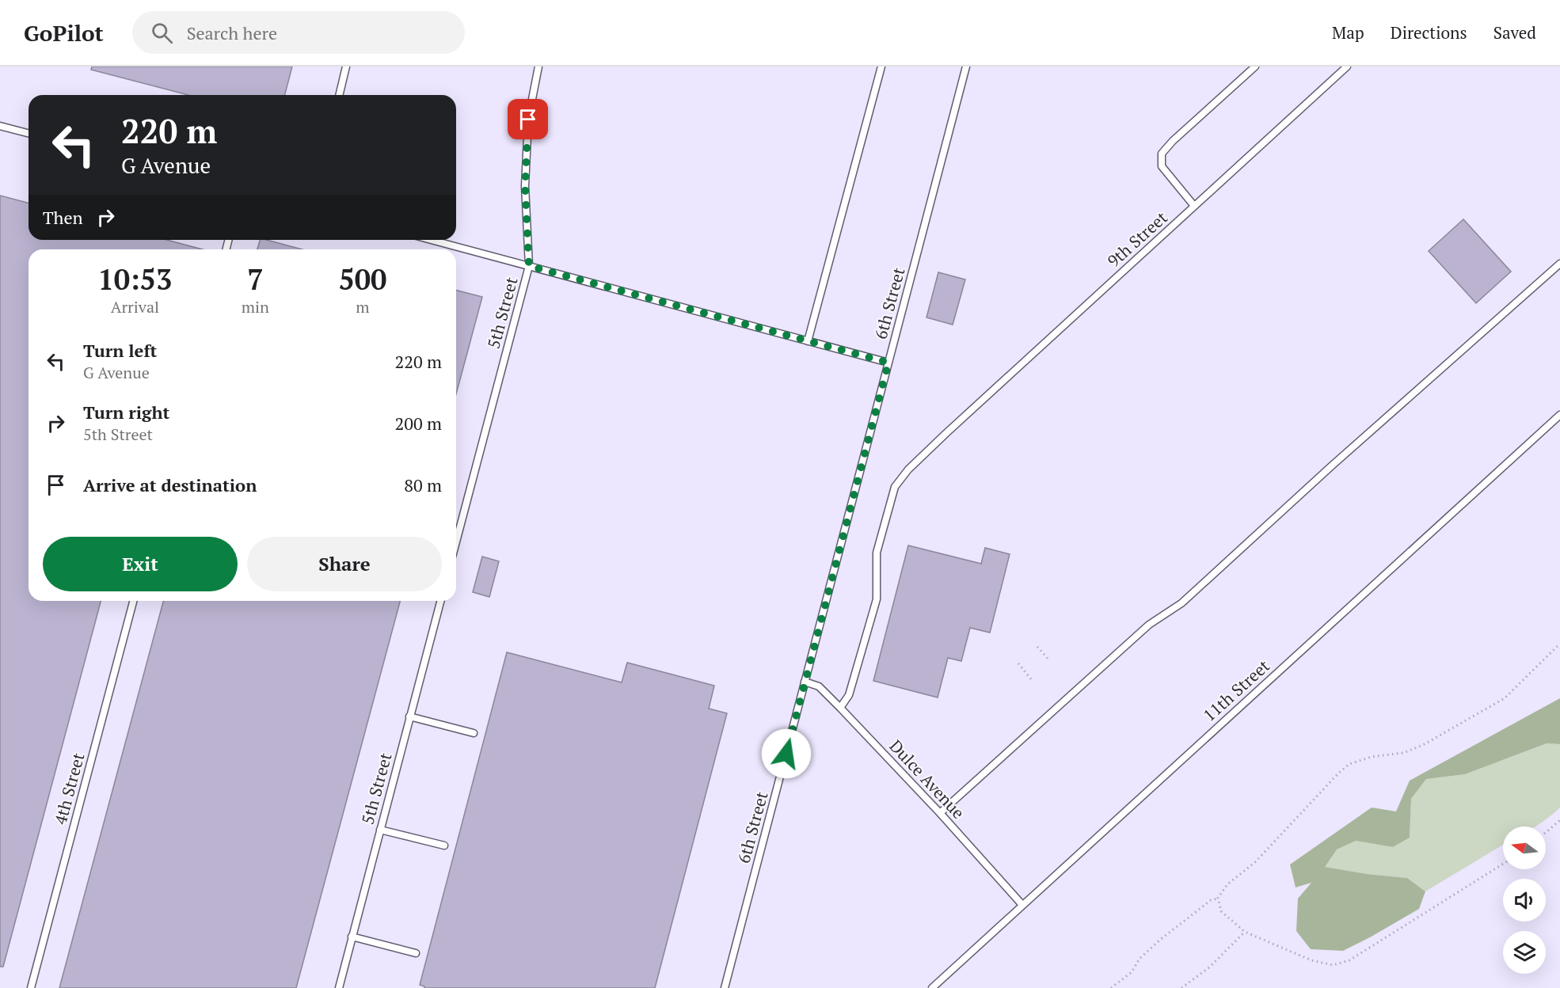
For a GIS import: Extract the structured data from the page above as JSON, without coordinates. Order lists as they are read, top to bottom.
{
  "streets": {
    "lane": [
      "9th Street",
      "6th Street",
      "5th Street",
      "11th Street",
      "Dulce Avenue",
      "4th Street"
    ]
  },
  "crossings": [
    ["9th Street", "Dulce Avenue"],
    ["6th Street", "Dulce Avenue"],
    ["11th Street", "Dulce Avenue"]
  ],
  "north": "left",
  "page": {
    "header": "GoPilot",
    "search": "Search here",
    "nav": ["Map", "Directions", "Saved"],
    "turn": ["220 m", "G Avenue"],
    "then": "Then",
    "eta": [
      "10:53",
      "Arrival",
      "7",
      "min",
      "500",
      "m"
    ],
    "list": [
      {
        "name": "Turn left",
        "note": "G Avenue",
        "value": "220 m"
      },
      {
        "name": "Turn right",
        "note": "5th Street",
        "value": "200 m"
      },
      {
        "name": "Arrive at destination",
        "value": "80 m"
      }
    ],
    "buttons": ["Exit", "Share"]
  }
}
